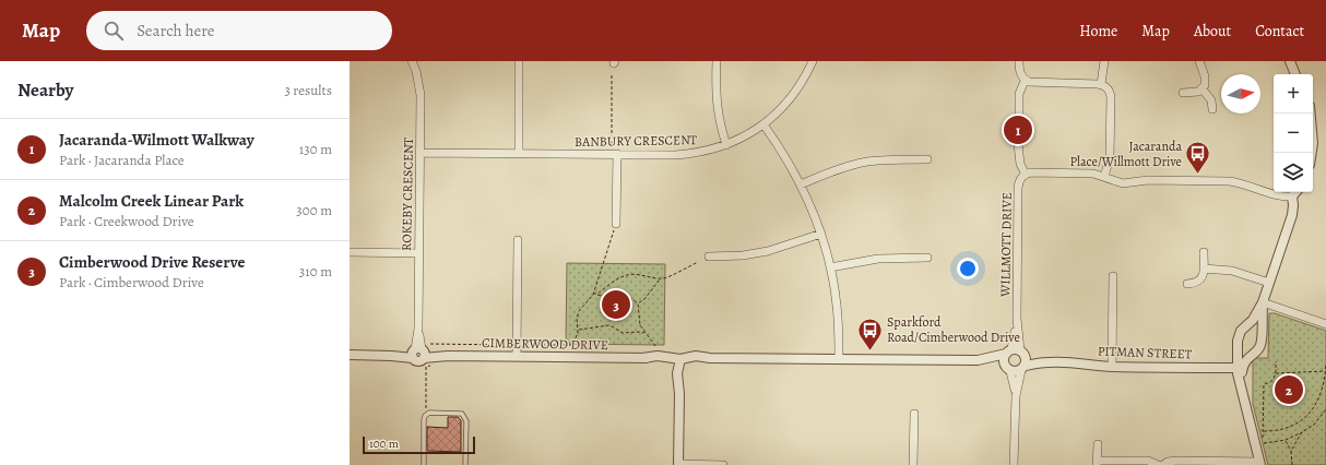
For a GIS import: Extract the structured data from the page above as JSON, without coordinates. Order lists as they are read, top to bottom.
{
  "streets": {
    "street": [
      "BANBURY CRESCENT",
      "ROKEBY CRESCENT",
      "WILLMOTT DRIVE",
      "CIMBERWOOD DRIVE",
      "PITMAN STREET"
    ]
  },
  "crossings": [
    ["BANBURY CRESCENT", "ROKEBY CRESCENT"],
    ["ROKEBY CRESCENT", "CIMBERWOOD DRIVE"],
    ["WILLMOTT DRIVE", "CIMBERWOOD DRIVE"],
    ["WILLMOTT DRIVE", "PITMAN STREET"],
    ["CIMBERWOOD DRIVE", "PITMAN STREET"]
  ],
  "places": {
    "bus stop": ["Jacaranda Place/Willmott Drive", "Sparkford Road/Cimberwood Drive"]
  },
  "scale_bar": "100 m",
  "north": "right",
  "page": {
    "header": "Map",
    "search": "Search here",
    "nav": [
      "Home",
      "Map",
      "About",
      "Contact"
    ],
    "heading": ["Nearby", "3 results"],
    "map_buttons": ["+", "−"],
    "pins": ["1", "3", "2"],
    "list": [
      {
        "mark": "1",
        "name": "Jacaranda-Wilmott Walkway",
        "note": "Park · Jacaranda Place",
        "value": "130 m"
      },
      {
        "mark": "2",
        "name": "Malcolm Creek Linear Park",
        "note": "Park · Creekwood Drive",
        "value": "300 m"
      },
      {
        "mark": "3",
        "name": "Cimberwood Drive Reserve",
        "note": "Park · Cimberwood Drive",
        "value": "310 m"
      }
    ],
    "scale": "100 m"
  }
}
